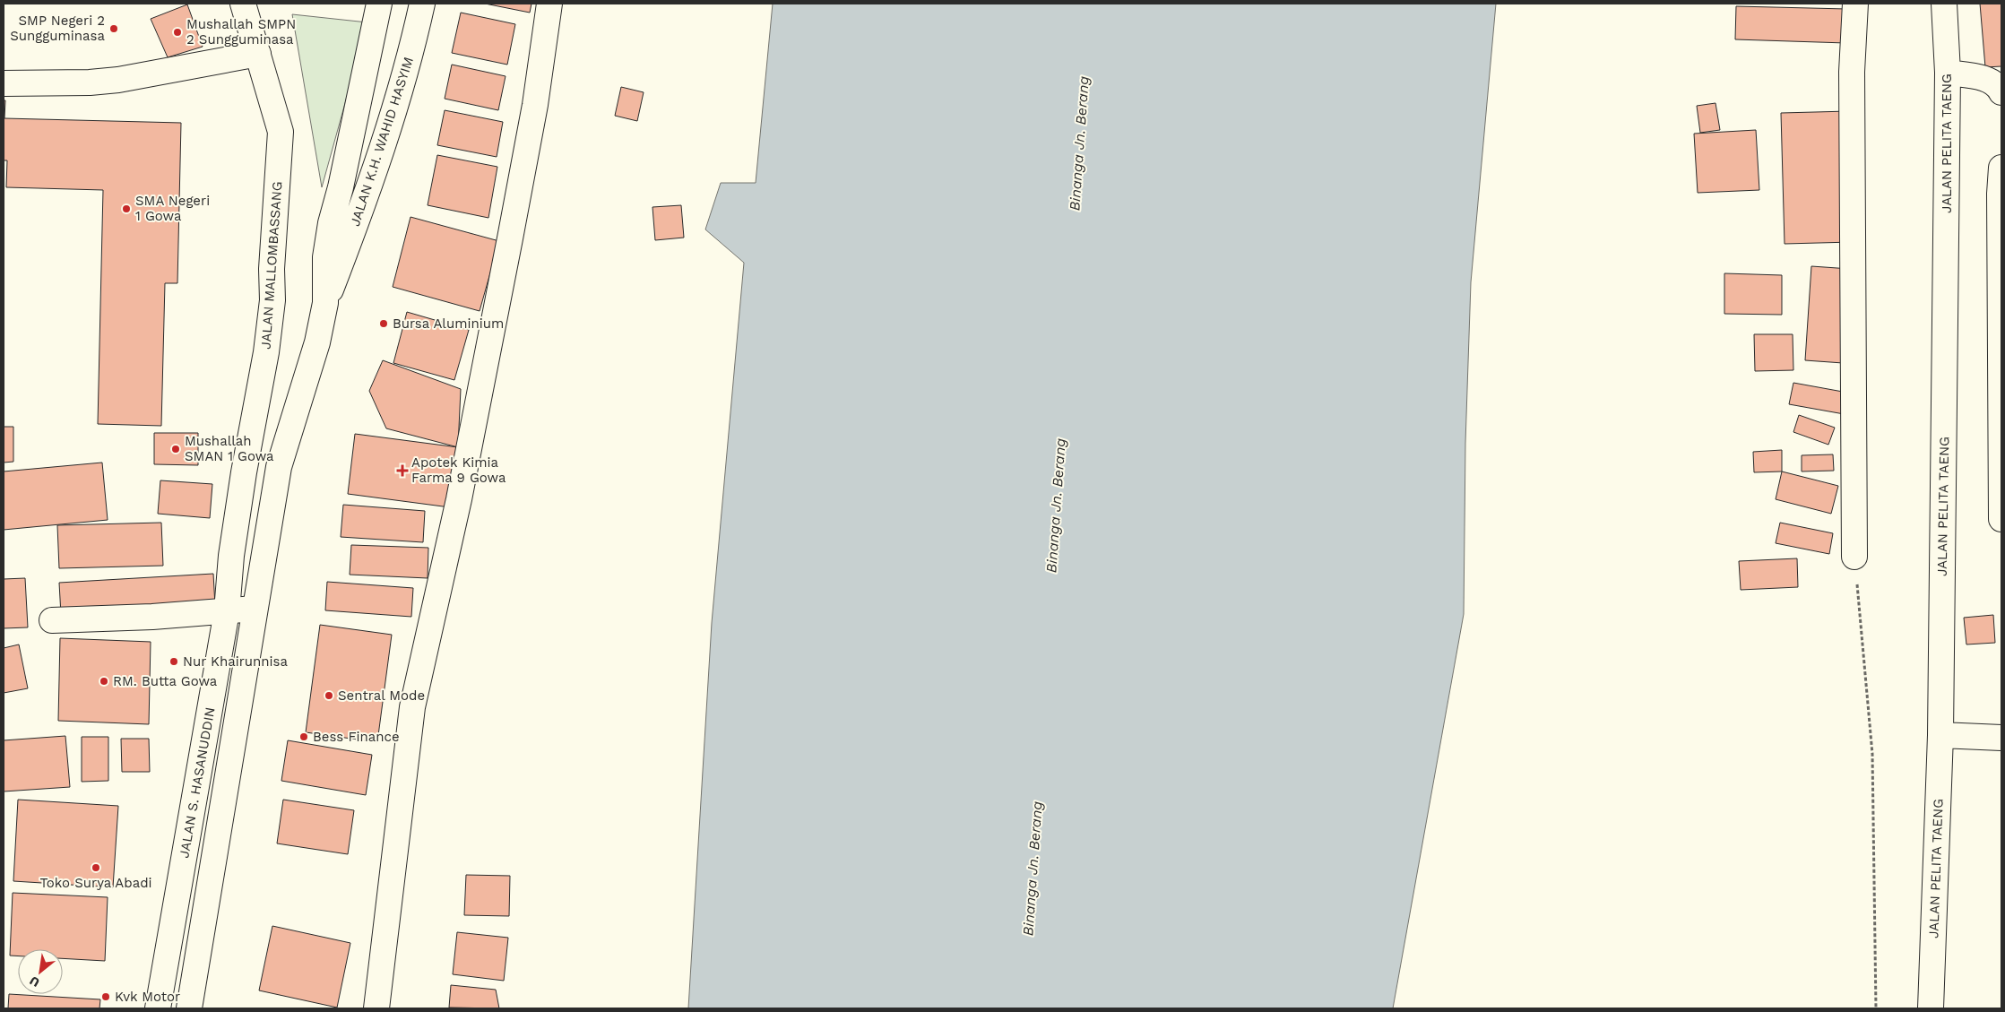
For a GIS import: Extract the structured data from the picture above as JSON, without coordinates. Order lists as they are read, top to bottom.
{
  "streets": {
    "main road": [
      "JALAN K.H. WAHID HASYIM",
      "JALAN PELITA TAENG",
      "JALAN MALLOMBASSANG",
      "JALAN S. HASANUDDIN"
    ]
  },
  "crossings": [
    ["JALAN K.H. WAHID HASYIM", "JALAN S. HASANUDDIN"],
    ["JALAN MALLOMBASSANG", "JALAN S. HASANUDDIN"]
  ],
  "water": ["Binanga Jn. Berang"],
  "places": {
    "other": [
      "SMP Negeri 2 Sungguminasa",
      "Mushallah SMPN 2 Sungguminasa",
      "SMA Negeri 1 Gowa",
      "Bursa Aluminium",
      "Mushallah SMAN 1 Gowa",
      "Nur Khairunnisa",
      "RM. Butta Gowa",
      "Sentral Mode",
      "Bess Finance",
      "Toko Surya Abadi",
      "Kvk Motor"
    ],
    "health": ["Apotek Kimia Farma 9 Gowa"]
  },
  "north": "bottom left"
}
